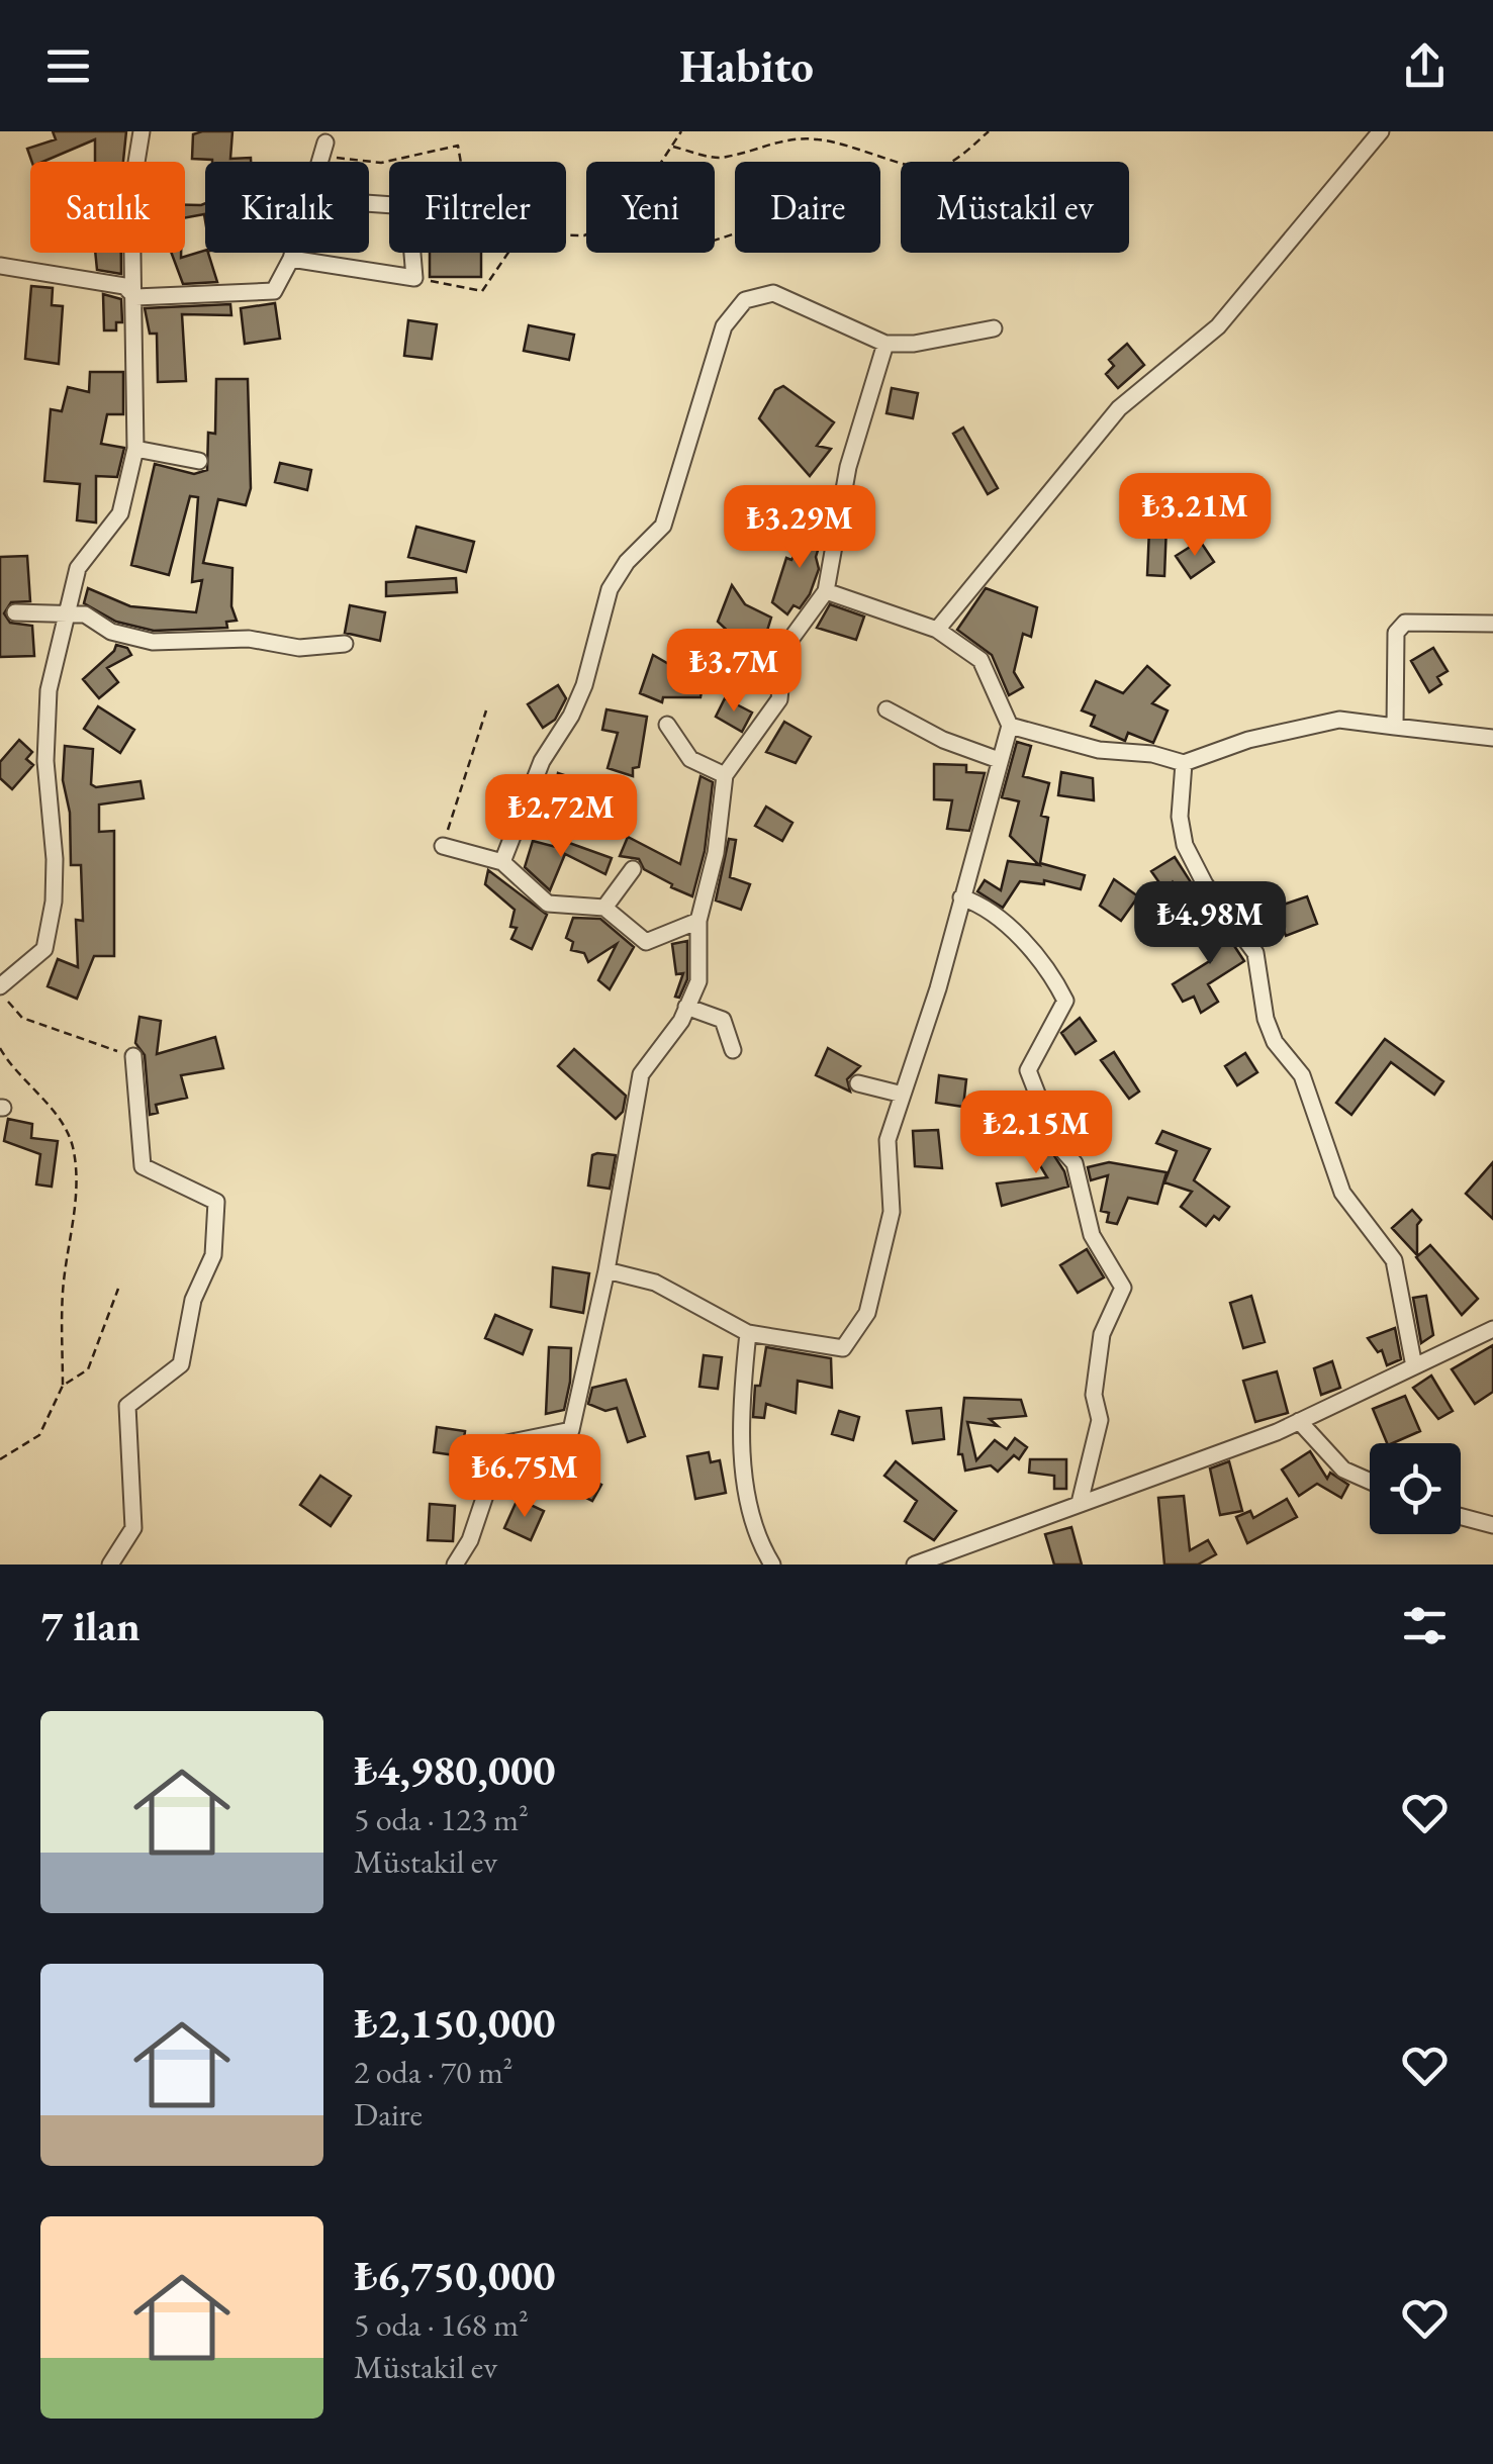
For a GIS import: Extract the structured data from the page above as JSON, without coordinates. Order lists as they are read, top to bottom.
{
  "page": {
    "header": "Habito",
    "chip": [
      "Satılık",
      "Kiralık",
      "Filtreler",
      "Yeni",
      "Daire",
      "Müstakil ev"
    ],
    "price": [
      "₺3.21M",
      "₺3.29M",
      "₺3.7M",
      "₺2.72M",
      "₺4.98M",
      "₺2.15M",
      "₺6.75M"
    ],
    "heading": "7 ilan",
    "list": [
      {
        "name": "₺4,980,000",
        "note": "5 oda · 123 m² · Müstakil ev"
      },
      {
        "name": "₺2,150,000",
        "note": "2 oda · 70 m² · Daire"
      },
      {
        "name": "₺6,750,000",
        "note": "5 oda · 168 m² · Müstakil ev"
      }
    ]
  }
}
